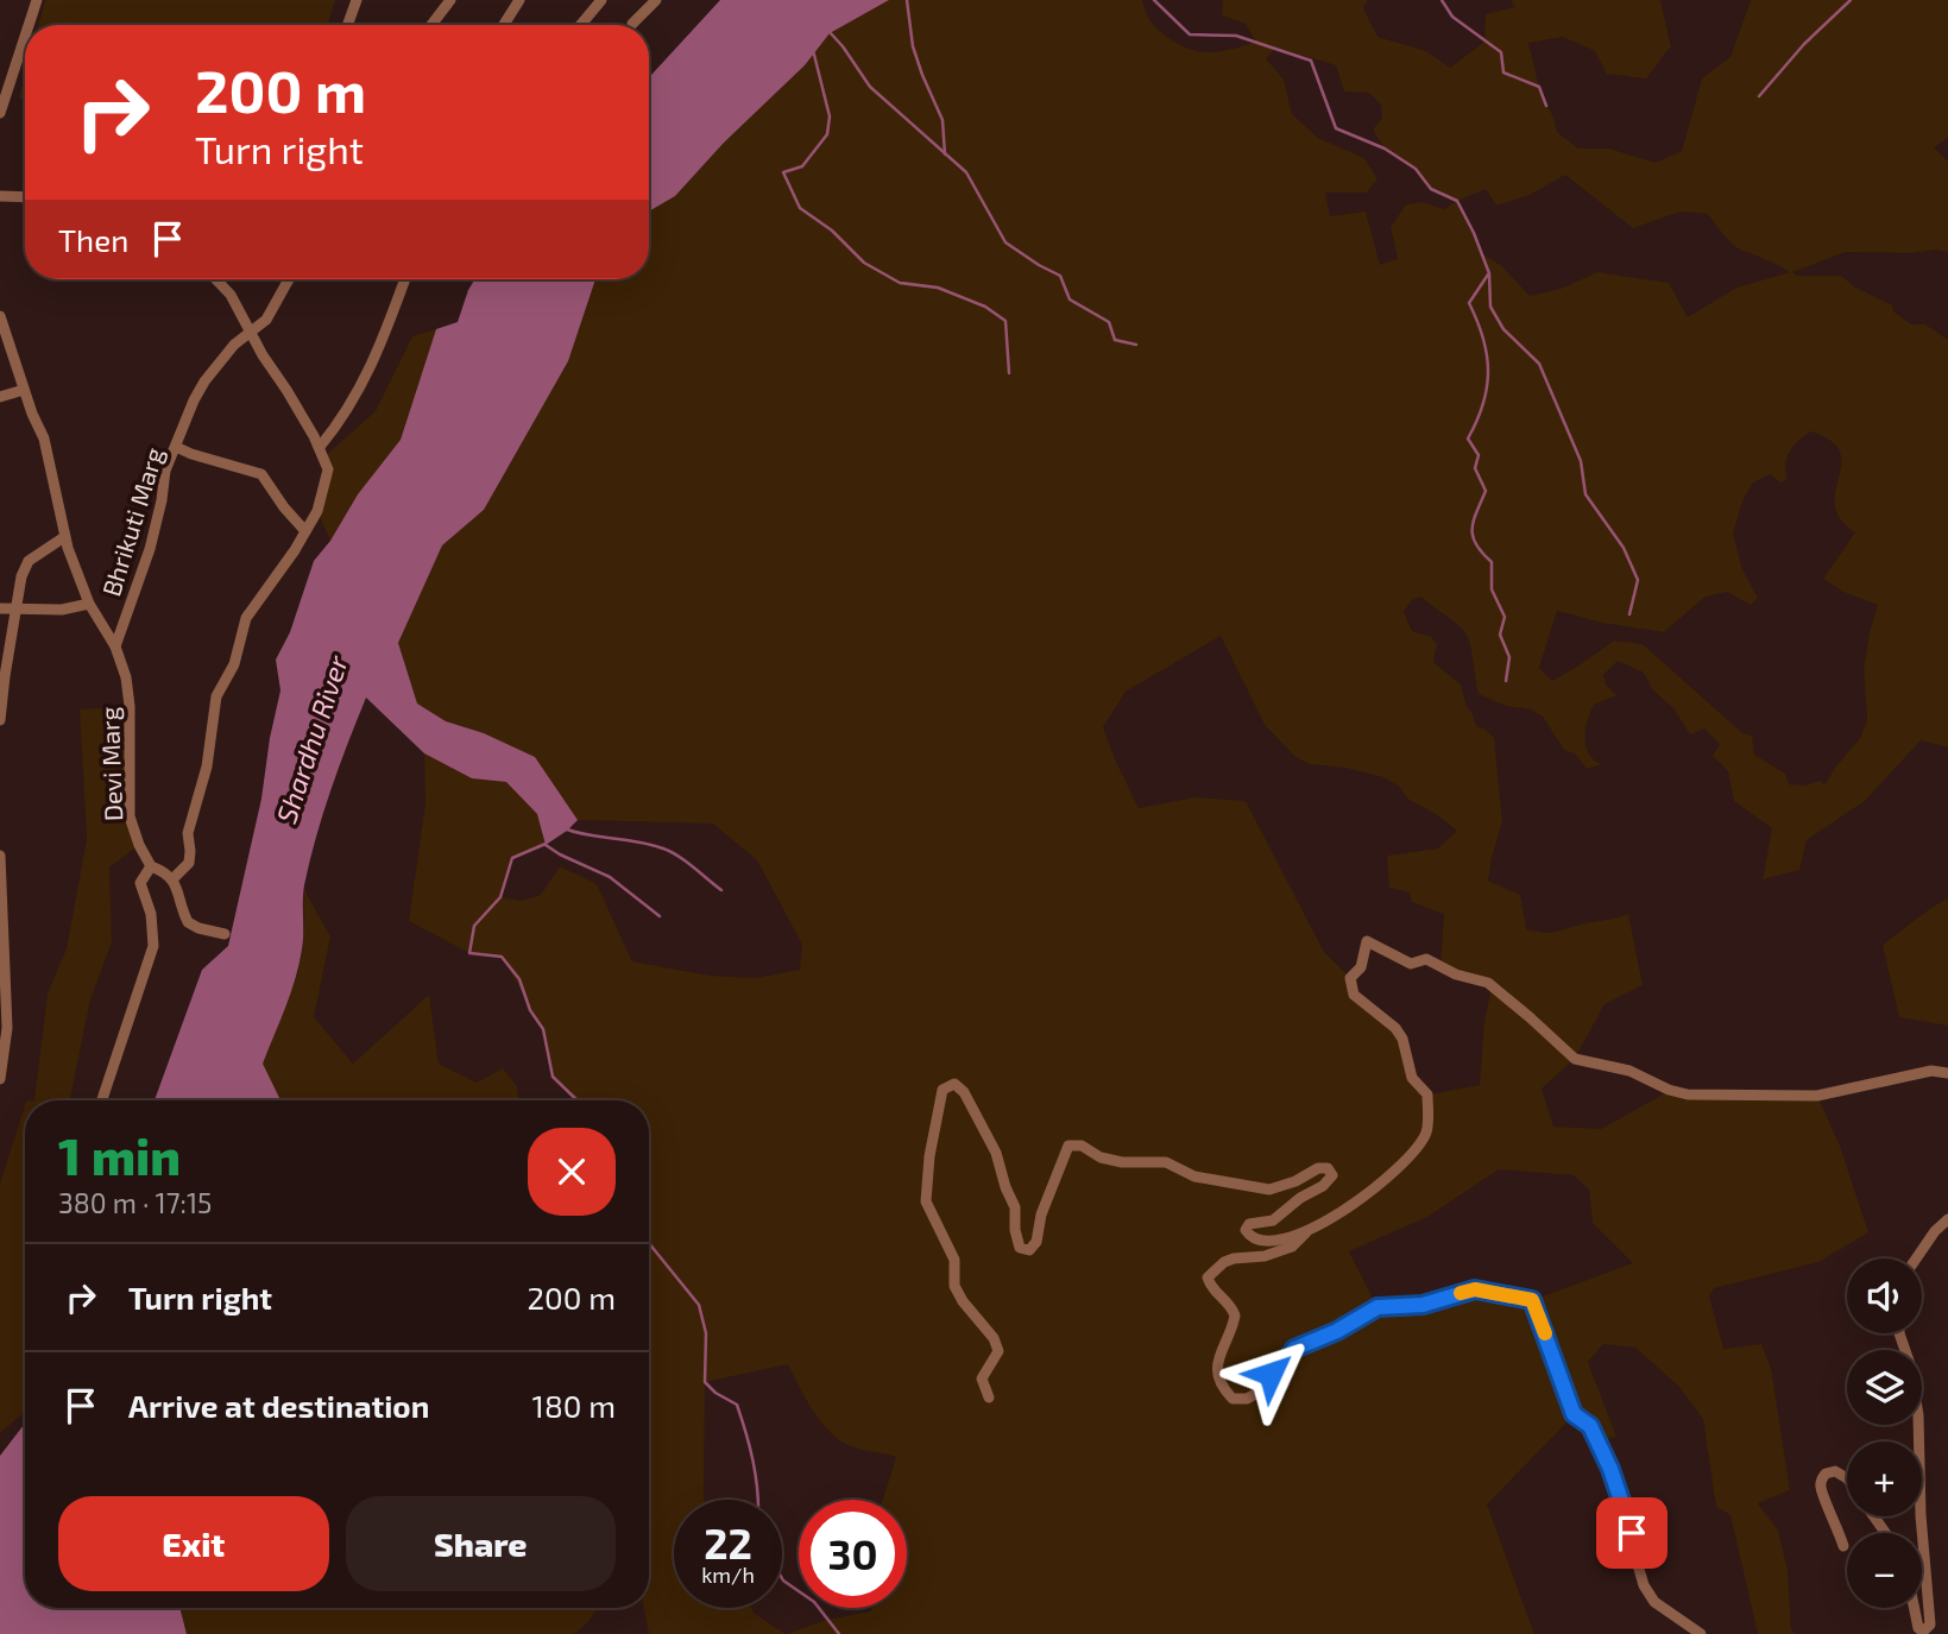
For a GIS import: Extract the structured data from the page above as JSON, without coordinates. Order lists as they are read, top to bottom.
{
  "streets": {
    "street": ["Bhrikuti Marg", "Devi Marg"]
  },
  "crossings": [
    ["Bhrikuti Marg", "Devi Marg"]
  ],
  "water": ["Shardhu River"],
  "page": {
    "turn": ["200 m", "Turn right"],
    "then": "Then",
    "heading": ["1 min", "380 m · 17:15"],
    "list": [
      {
        "name": "Turn right",
        "value": "200 m"
      },
      {
        "name": "Arrive at destination",
        "value": "180 m"
      }
    ],
    "map_buttons": ["+", "−"],
    "buttons": ["Exit", "Share"],
    "speed": "22 km/h",
    "limit": "30"
  }
}
